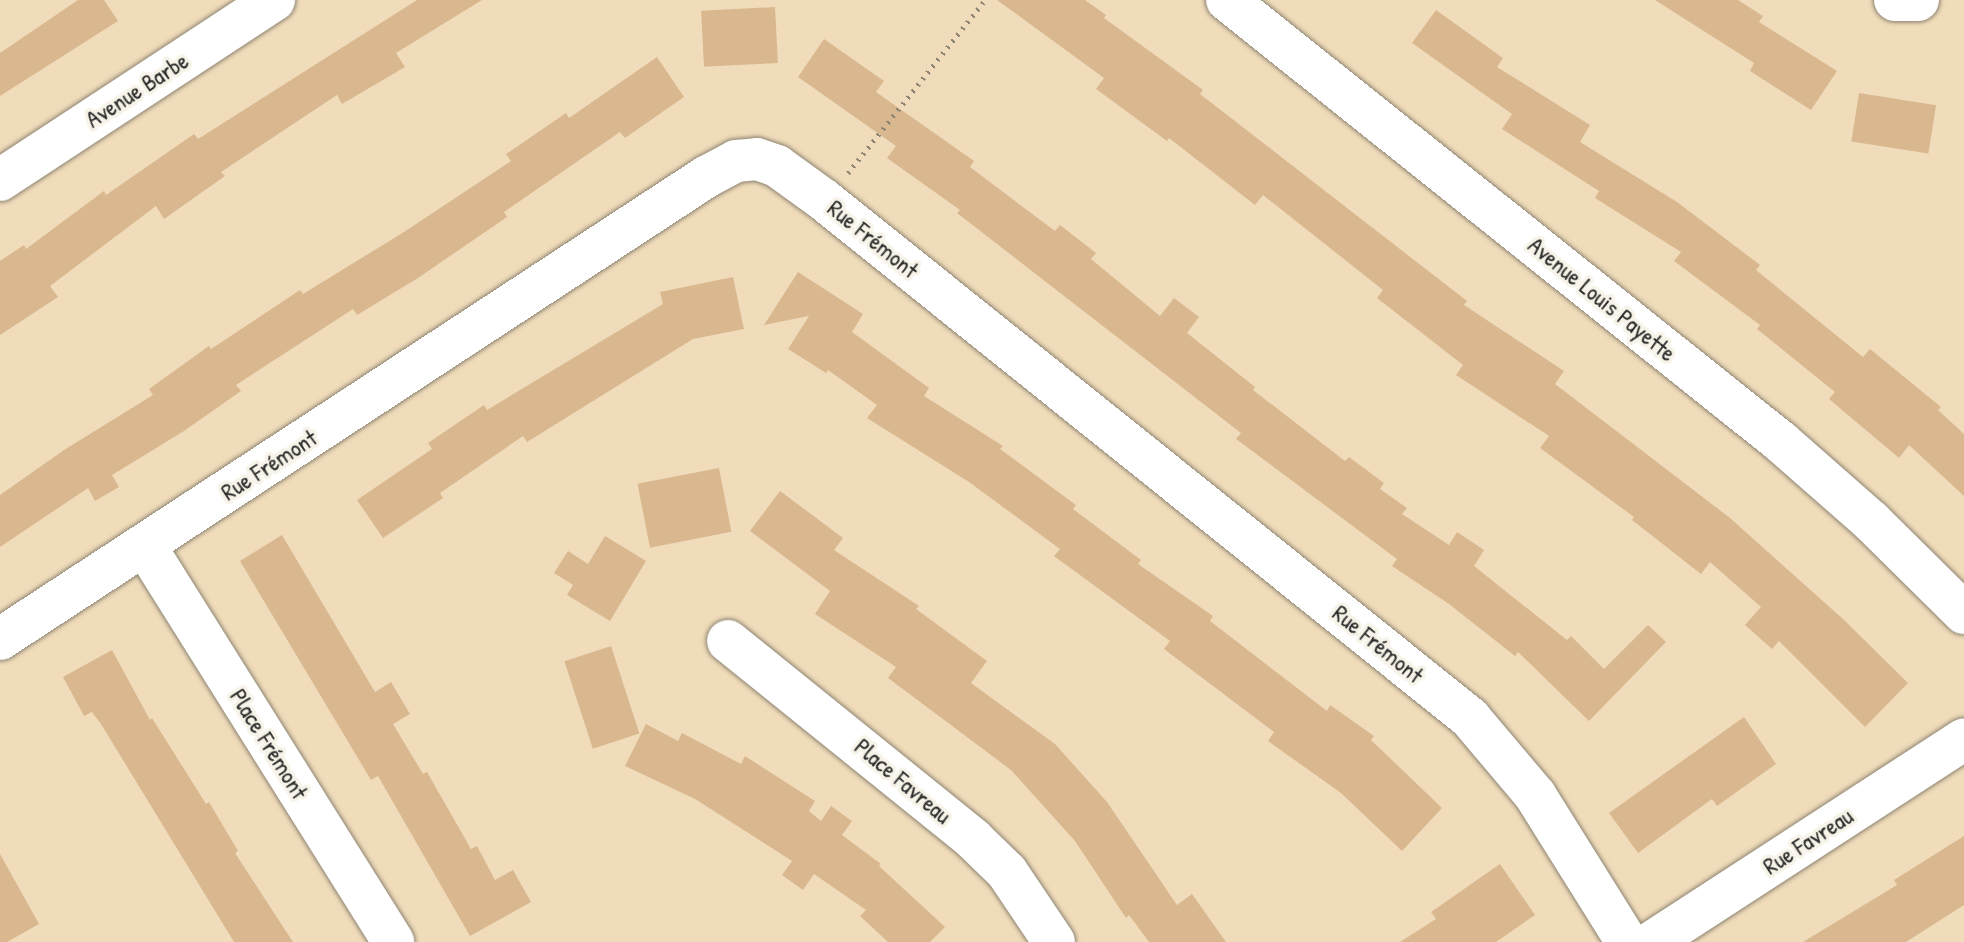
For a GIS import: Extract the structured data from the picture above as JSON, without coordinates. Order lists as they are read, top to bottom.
{
  "streets": {
    "street": [
      "Avenue Barbe",
      "Rue Frémont",
      "Avenue Louis Payette",
      "Place Frémont",
      "Place Favreau",
      "Rue Favreau"
    ]
  },
  "crossings": [
    ["Rue Frémont", "Place Frémont"]
  ]
}
